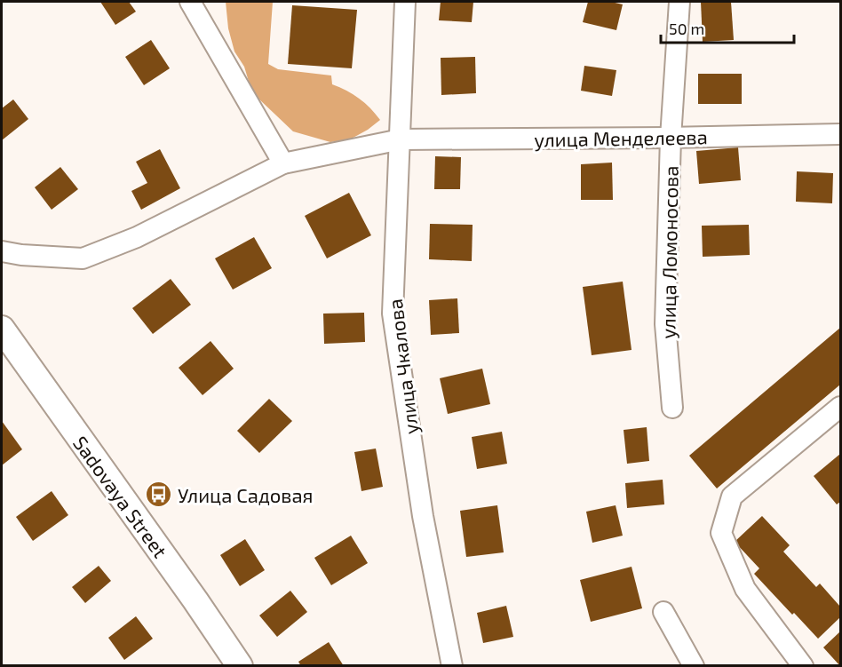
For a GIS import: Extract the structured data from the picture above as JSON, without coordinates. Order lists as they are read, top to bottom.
{
  "streets": {
    "street": [
      "улица Менделеева",
      "улица Ломоносова",
      "улица Чкалова",
      "Sadovaya Street"
    ]
  },
  "crossings": [
    ["улица Менделеева", "улица Ломоносова"],
    ["улица Менделеева", "улица Чкалова"]
  ],
  "places": {
    "bus stop": ["Улица Садовая"]
  },
  "scale_bar": "50 m"
}
